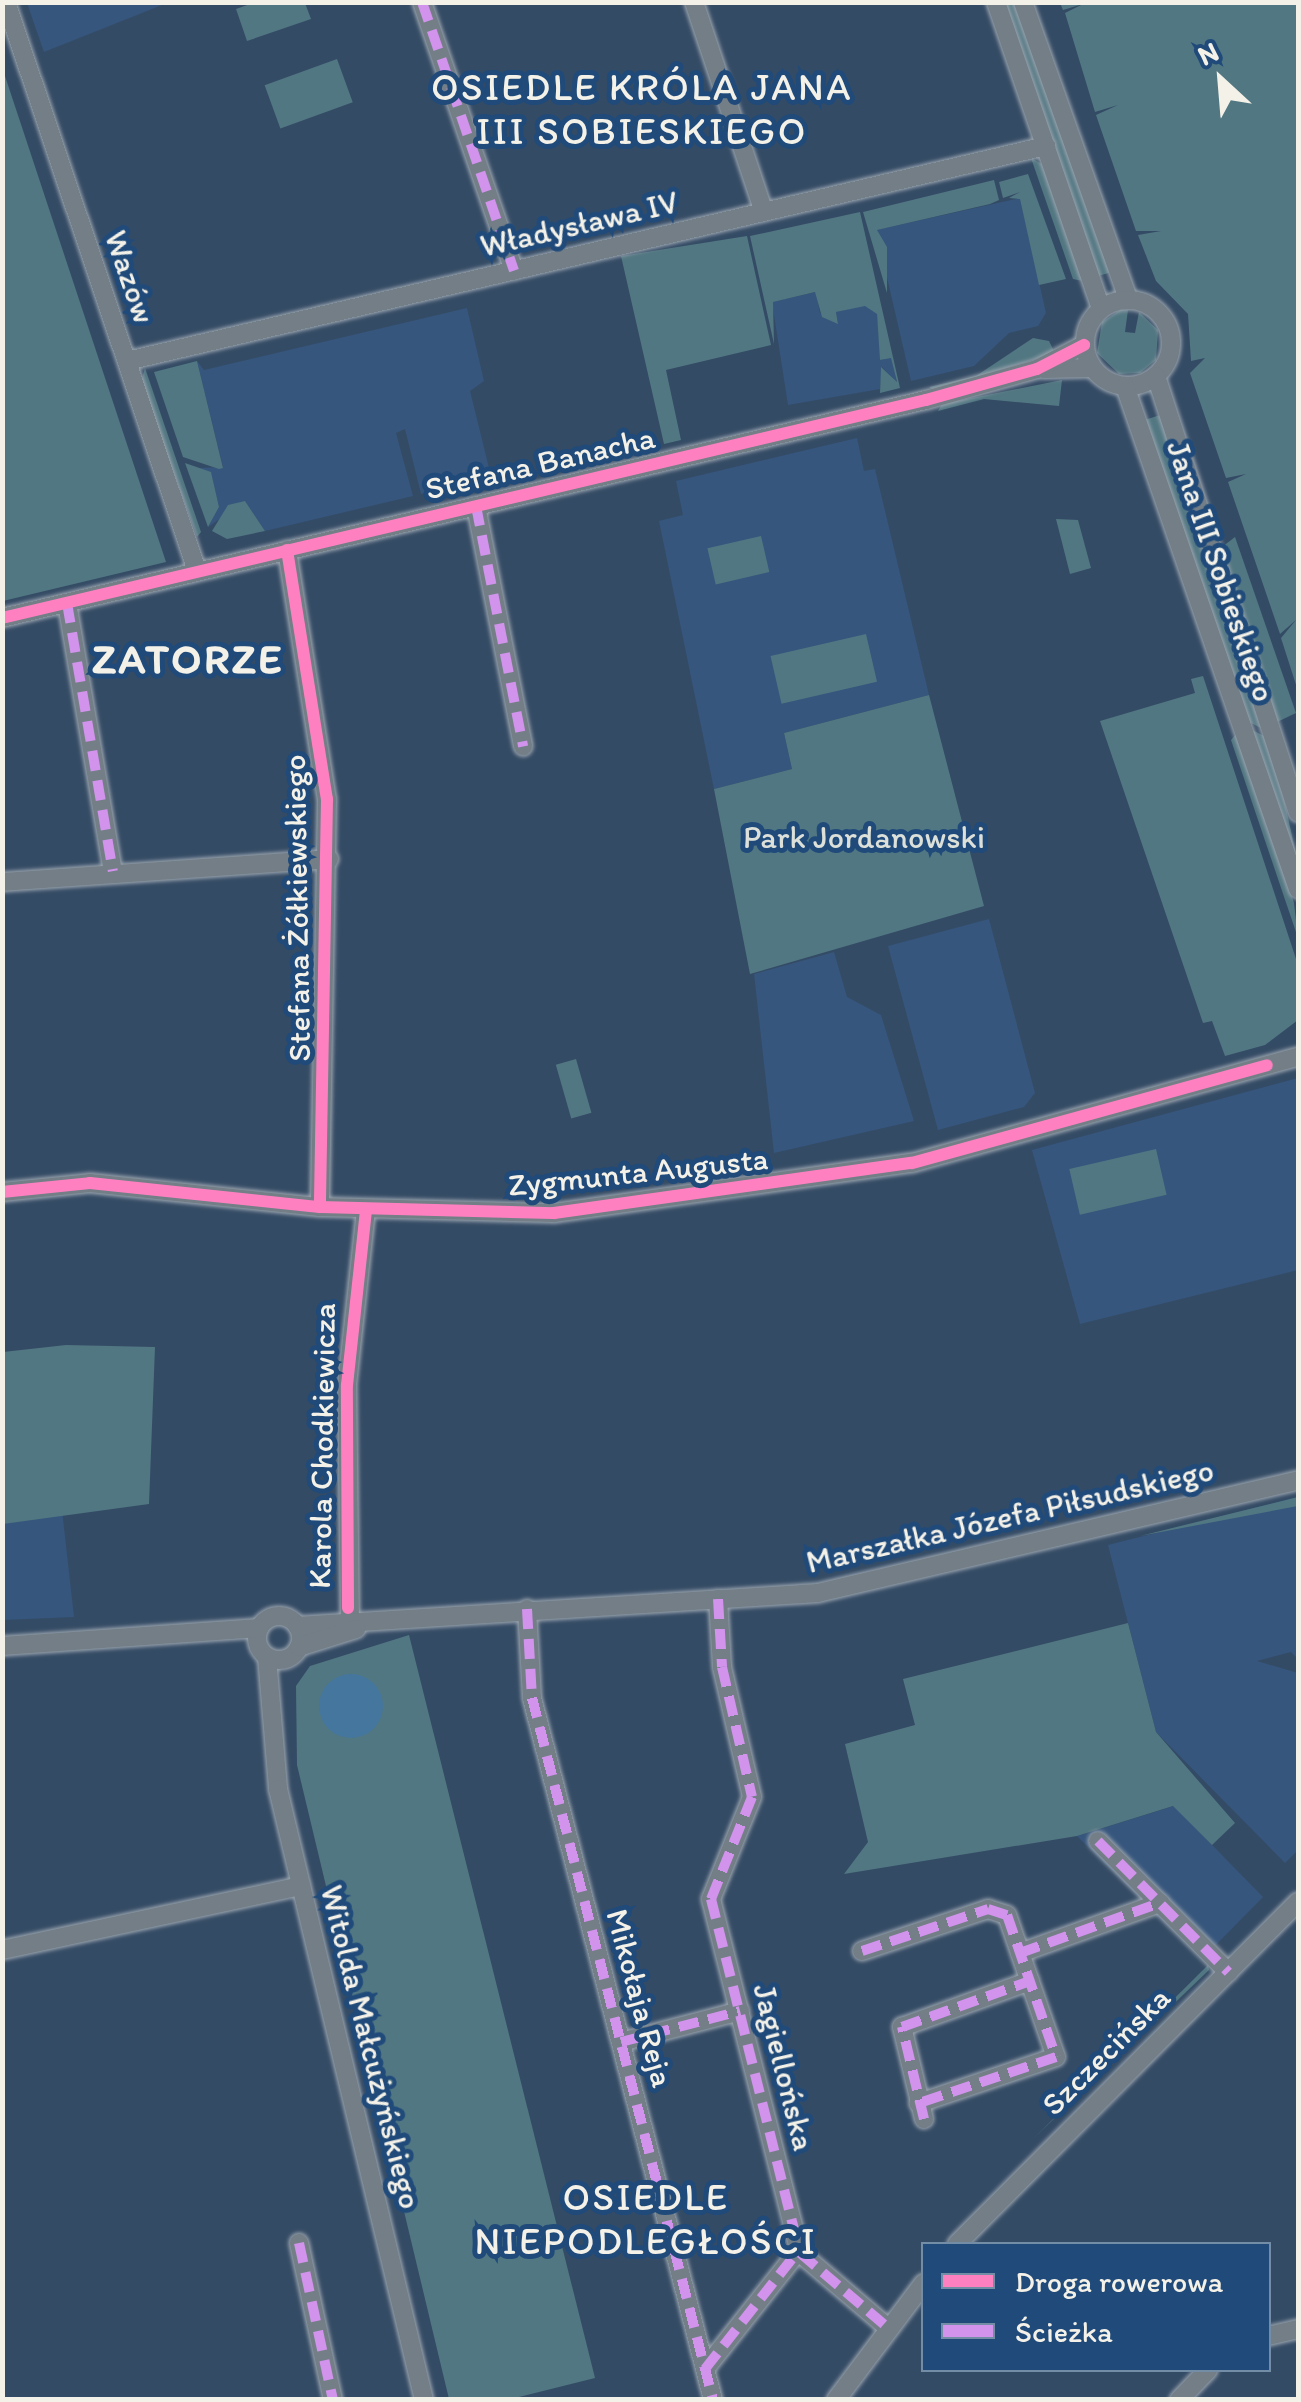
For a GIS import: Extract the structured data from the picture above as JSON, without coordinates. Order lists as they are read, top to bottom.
{
  "streets": {
    "street": [
      "Władysława IV",
      "Wazów",
      "Stefana Banacha",
      "Jana III Sobieskiego",
      "Stefana Żółkiewskiego",
      "Zygmunta Augusta",
      "Karola Chodkiewicza",
      "Marszałka Józefa Piłsudskiego",
      "Mikołaja Reja",
      "Witolda Małcużyńskiego",
      "Szczecińska",
      "Jagiellońska"
    ]
  },
  "crossings": [
    ["Władysława IV", "Wazów"],
    ["Wazów", "Stefana Banacha"],
    ["Stefana Banacha", "Jana III Sobieskiego"],
    ["Stefana Banacha", "Stefana Żółkiewskiego"],
    ["Stefana Żółkiewskiego", "Zygmunta Augusta"],
    ["Zygmunta Augusta", "Karola Chodkiewicza"],
    ["Karola Chodkiewicza", "Marszałka Józefa Piłsudskiego"],
    ["Marszałka Józefa Piłsudskiego", "Mikołaja Reja"],
    ["Marszałka Józefa Piłsudskiego", "Witolda Małcużyńskiego"],
    ["Marszałka Józefa Piłsudskiego", "Jagiellońska"]
  ],
  "districts": ["OSIEDLE KRÓLA JANA III SOBIESKIEGO", "ZATORZE", "OSIEDLE NIEPODLEGŁOŚCI"],
  "parks": ["Park Jordanowski"],
  "legend": ["Droga rowerowa", "Ścieżka"],
  "north": "top left"
}
